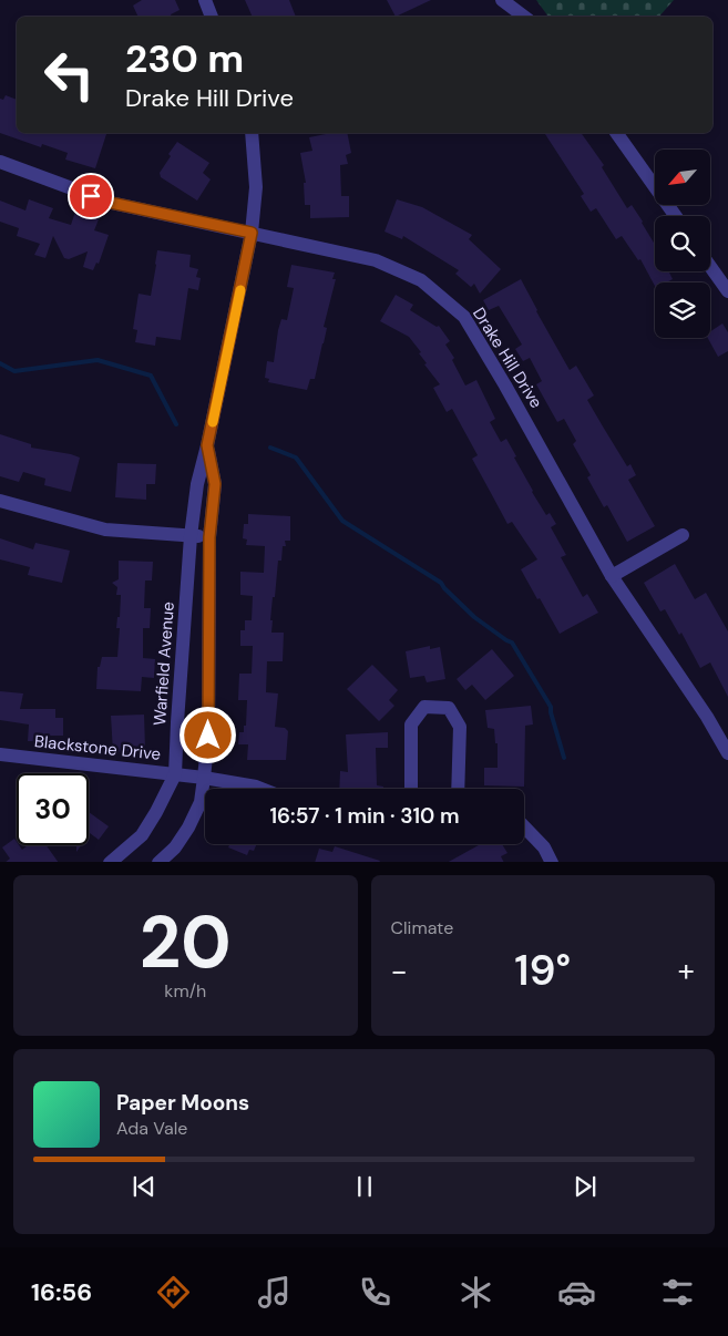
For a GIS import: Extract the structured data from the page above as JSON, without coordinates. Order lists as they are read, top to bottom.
{
  "streets": {
    "street": ["Drake Hill Drive", "Warfield Avenue", "Blackstone Drive"]
  },
  "crossings": [
    ["Drake Hill Drive", "Warfield Avenue"],
    ["Warfield Avenue", "Blackstone Drive"]
  ],
  "north": "bottom left",
  "page": {
    "turn": ["230 m", "Drake Hill Drive"],
    "limit": "30",
    "trip": "16:57 · 1 min · 310 m",
    "tile": [
      ["20", "km/h"],
      "Climate"
    ],
    "heat": ["−", "19°", "+"],
    "song": ["Paper Moons", "Ada Vale"],
    "tabs": "16:56"
  }
}
